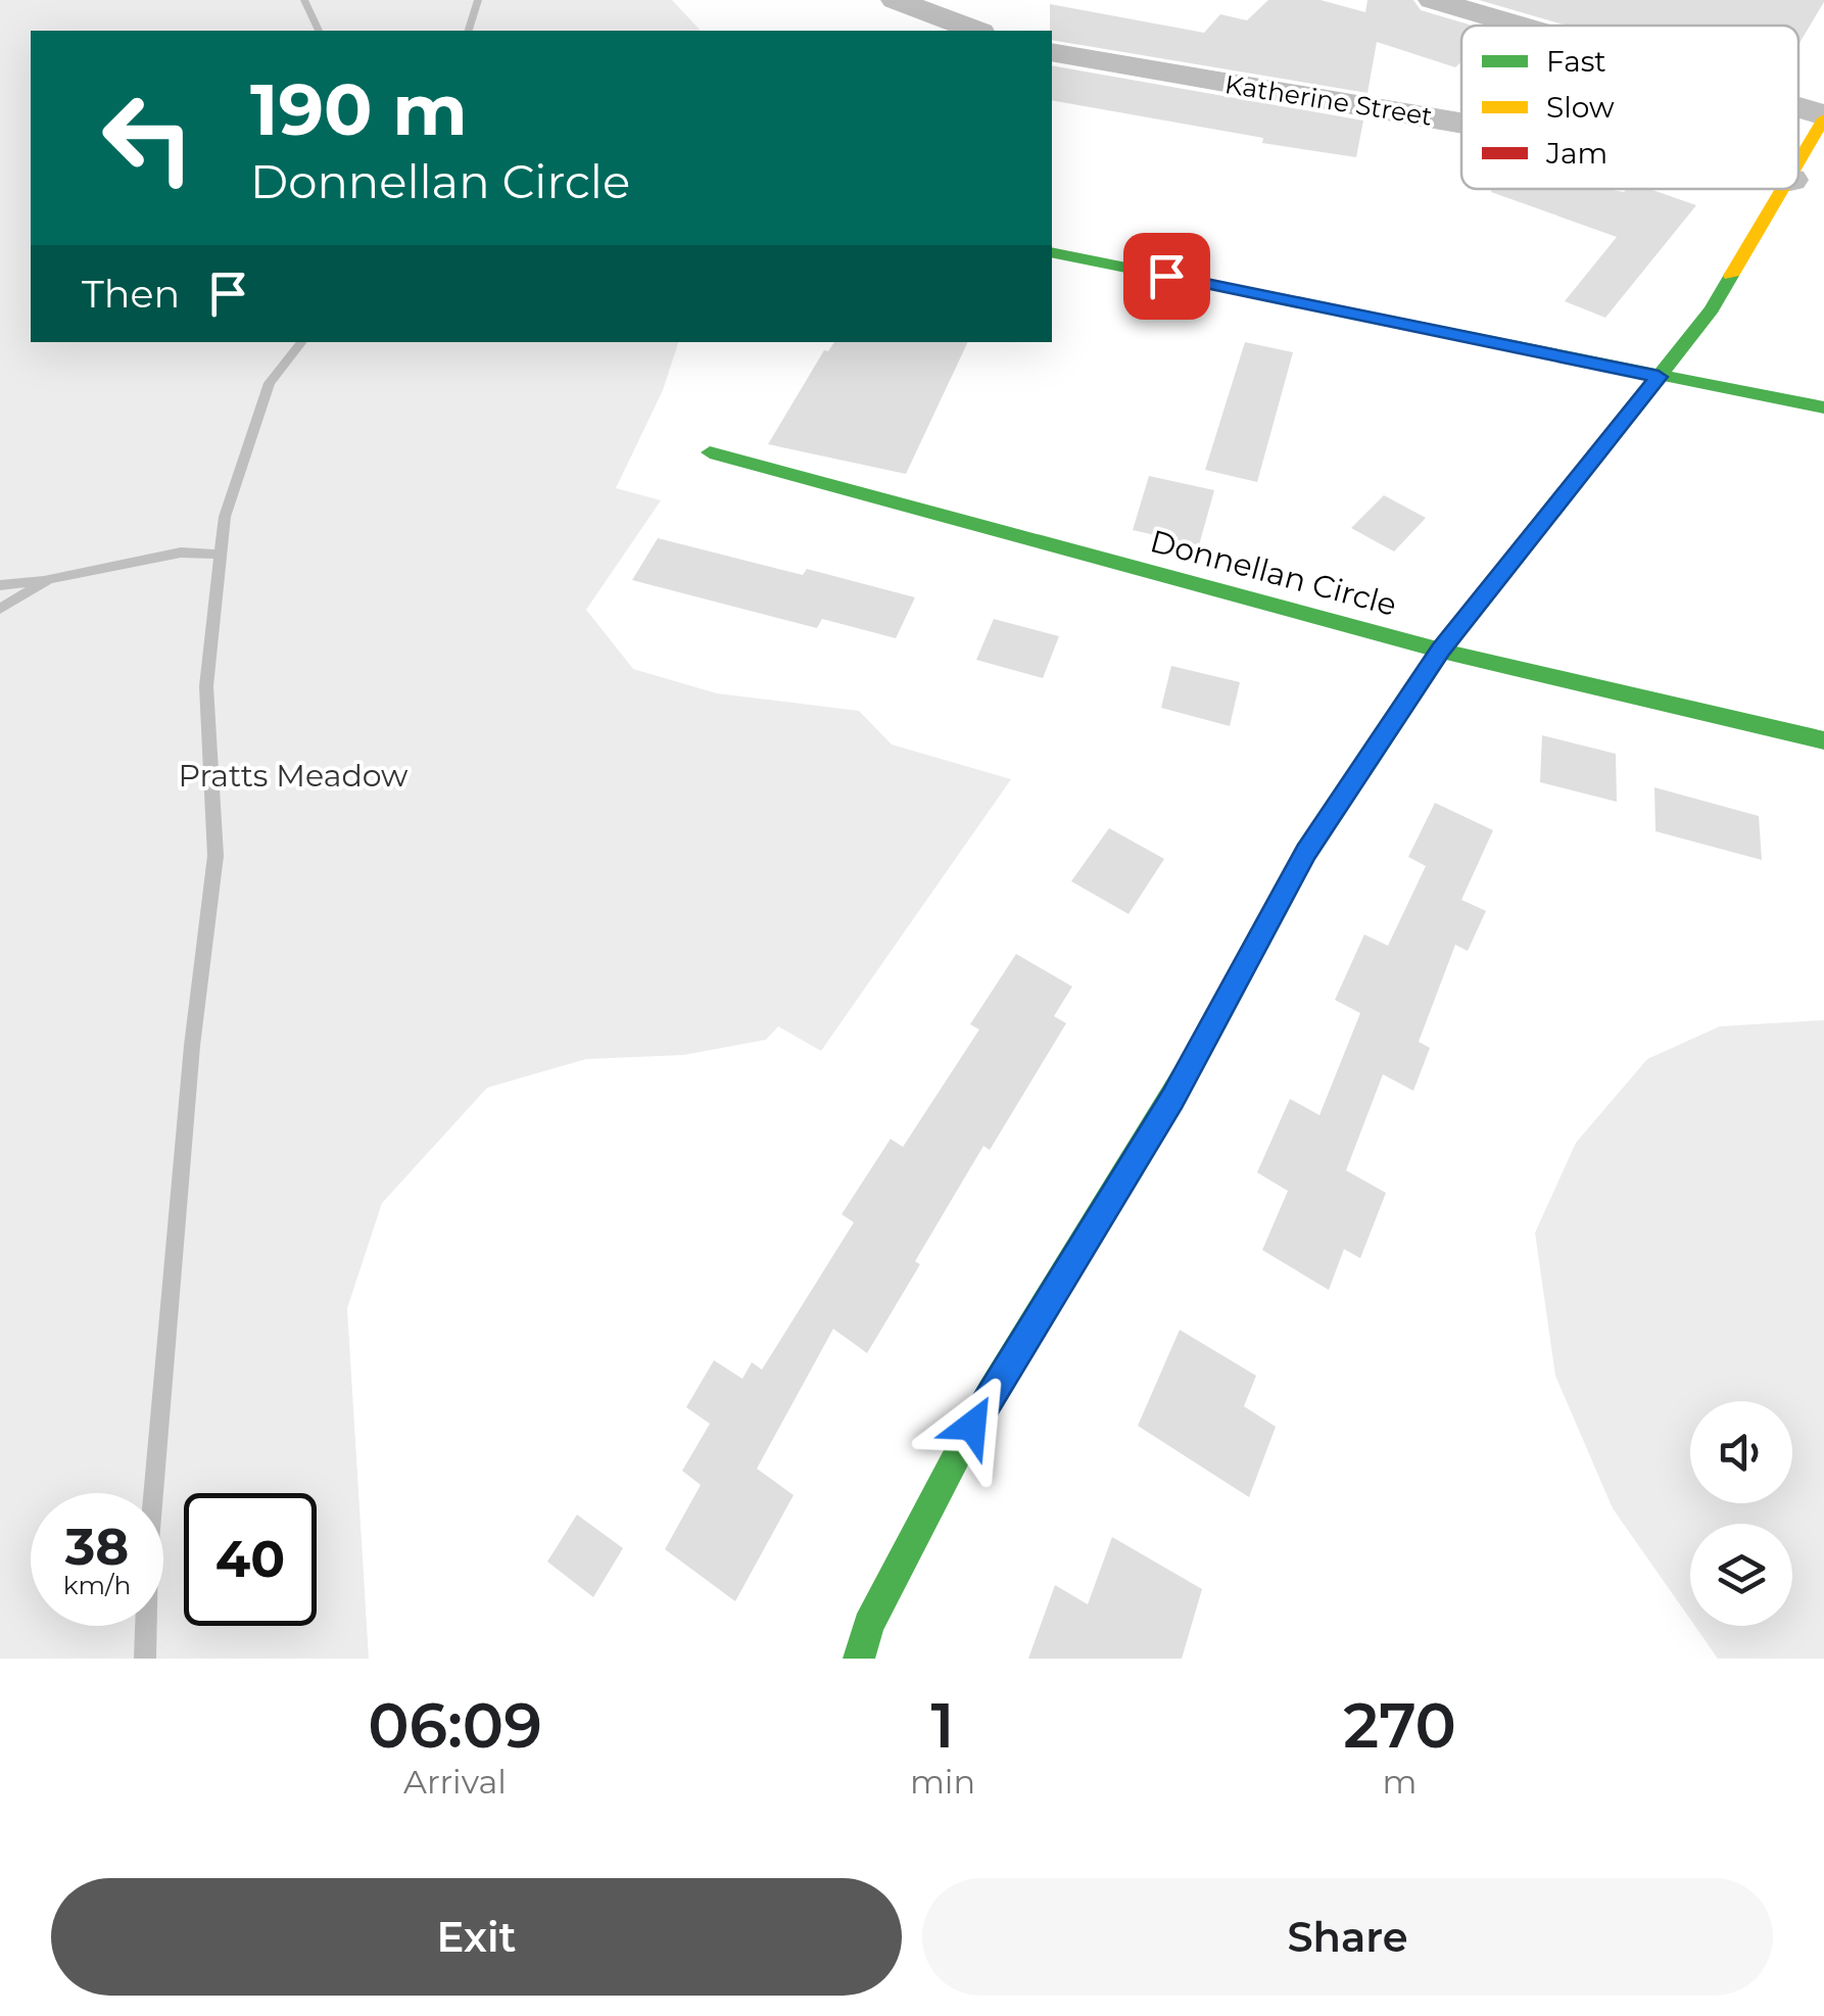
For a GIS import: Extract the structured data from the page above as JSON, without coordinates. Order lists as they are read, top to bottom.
{
  "streets": {
    "street": ["Katherine Street", "Donnellan Circle"]
  },
  "parks": ["Pratts Meadow"],
  "legend": ["Fast", "Slow", "Jam"],
  "page": {
    "turn": ["190 m", "Donnellan Circle"],
    "then": "Then",
    "speed": "38 km/h",
    "limit": "40",
    "eta": [
      "06:09",
      "Arrival",
      "1",
      "min",
      "270",
      "m"
    ],
    "buttons": ["Exit", "Share"]
  }
}
